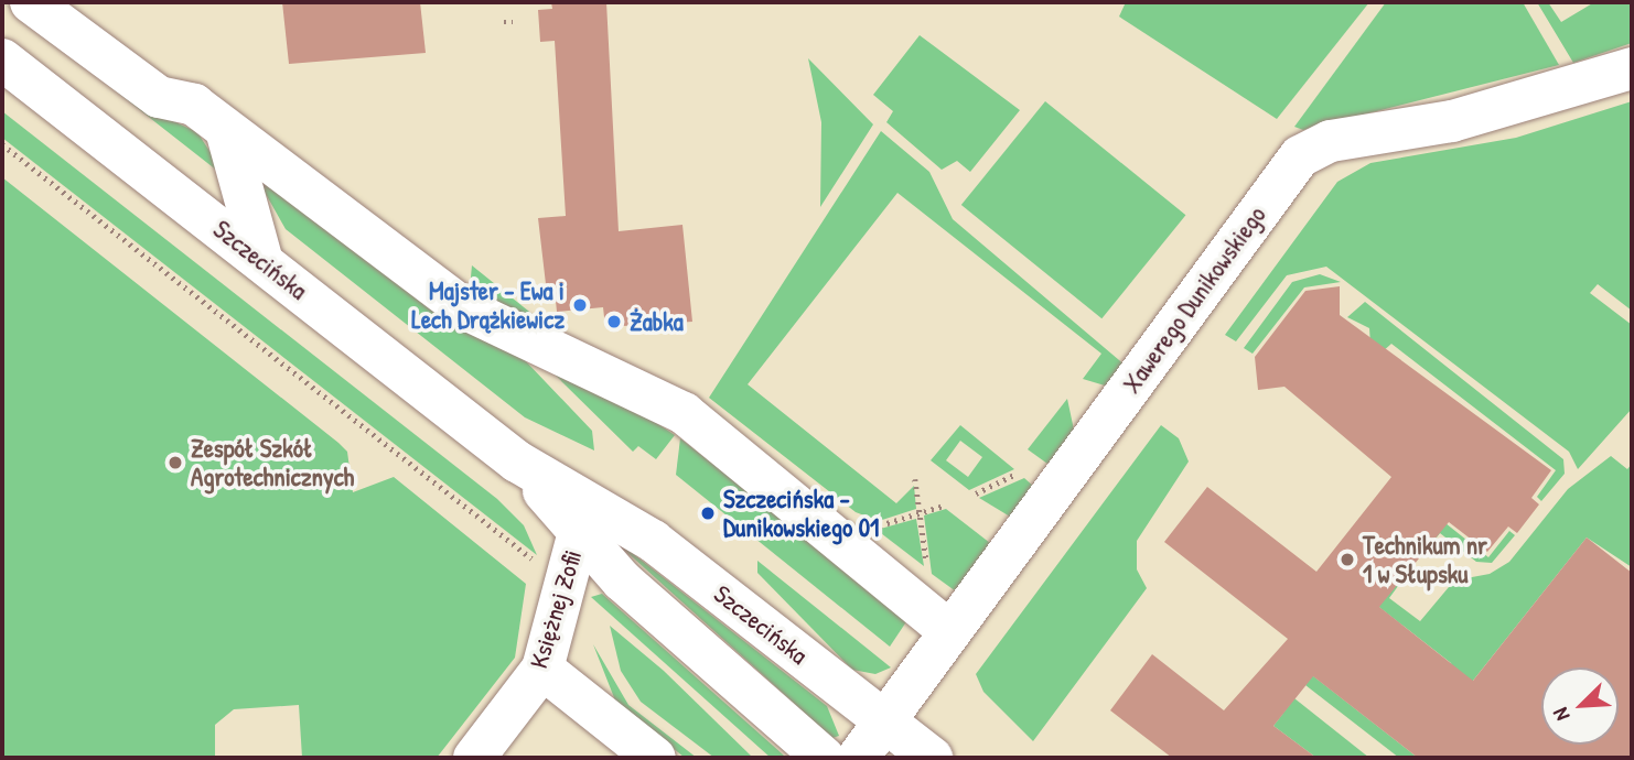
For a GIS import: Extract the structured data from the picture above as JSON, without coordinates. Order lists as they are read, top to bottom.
{
  "streets": {
    "street": ["Szczecińska", "Xawerego Dunikowskiego", "Księżnej Zofii"]
  },
  "crossings": [
    ["Szczecińska", "Xawerego Dunikowskiego"],
    ["Szczecińska", "Księżnej Zofii"]
  ],
  "places": [
    "Majster - Ewa i Lech Drążkiewicz",
    "Żabka",
    "Zespół Szkół Agrotechnicznych",
    "Szczecińska - Dunikowskiego 01",
    "Technikum nr 1 w Słupsku"
  ],
  "north": "bottom left"
}
